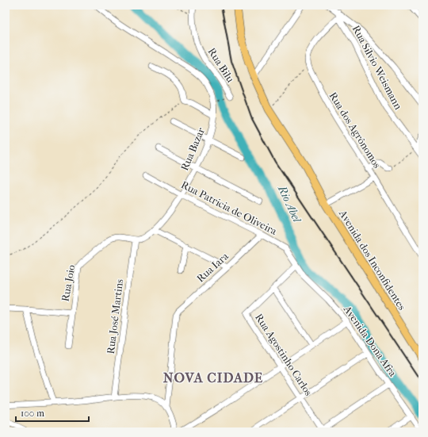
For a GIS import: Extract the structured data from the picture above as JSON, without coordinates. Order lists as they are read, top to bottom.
{
  "streets": {
    "main road": ["Avenida dos Inconfidentes"],
    "street": [
      "Rua Bilu",
      "Rua Silvio Weismann",
      "Rua dos Agrônomos",
      "Rua Bazar",
      "Rua Patricia de Oliveira",
      "Rua Iara",
      "Rua Joio",
      "Rua José Martins",
      "Avenida Dona Afra",
      "Rua Agostinho Carlos"
    ]
  },
  "crossings": [
    ["Rua Bazar", "Rua Patricia de Oliveira"],
    ["Rua Bazar", "Rua Joio"],
    ["Rua Bazar", "Rua José Martins"],
    ["Rua Patricia de Oliveira", "Rua Iara"],
    ["Rua Patricia de Oliveira", "Avenida Dona Afra"],
    ["Rua Patricia de Oliveira", "Rua Agostinho Carlos"],
    ["Rua Joio", "Rua José Martins"],
    ["Avenida Dona Afra", "Rua Agostinho Carlos"]
  ],
  "districts": ["NOVA CIDADE"],
  "water": ["Rio Abel"],
  "scale_bar": "100 m"
}
